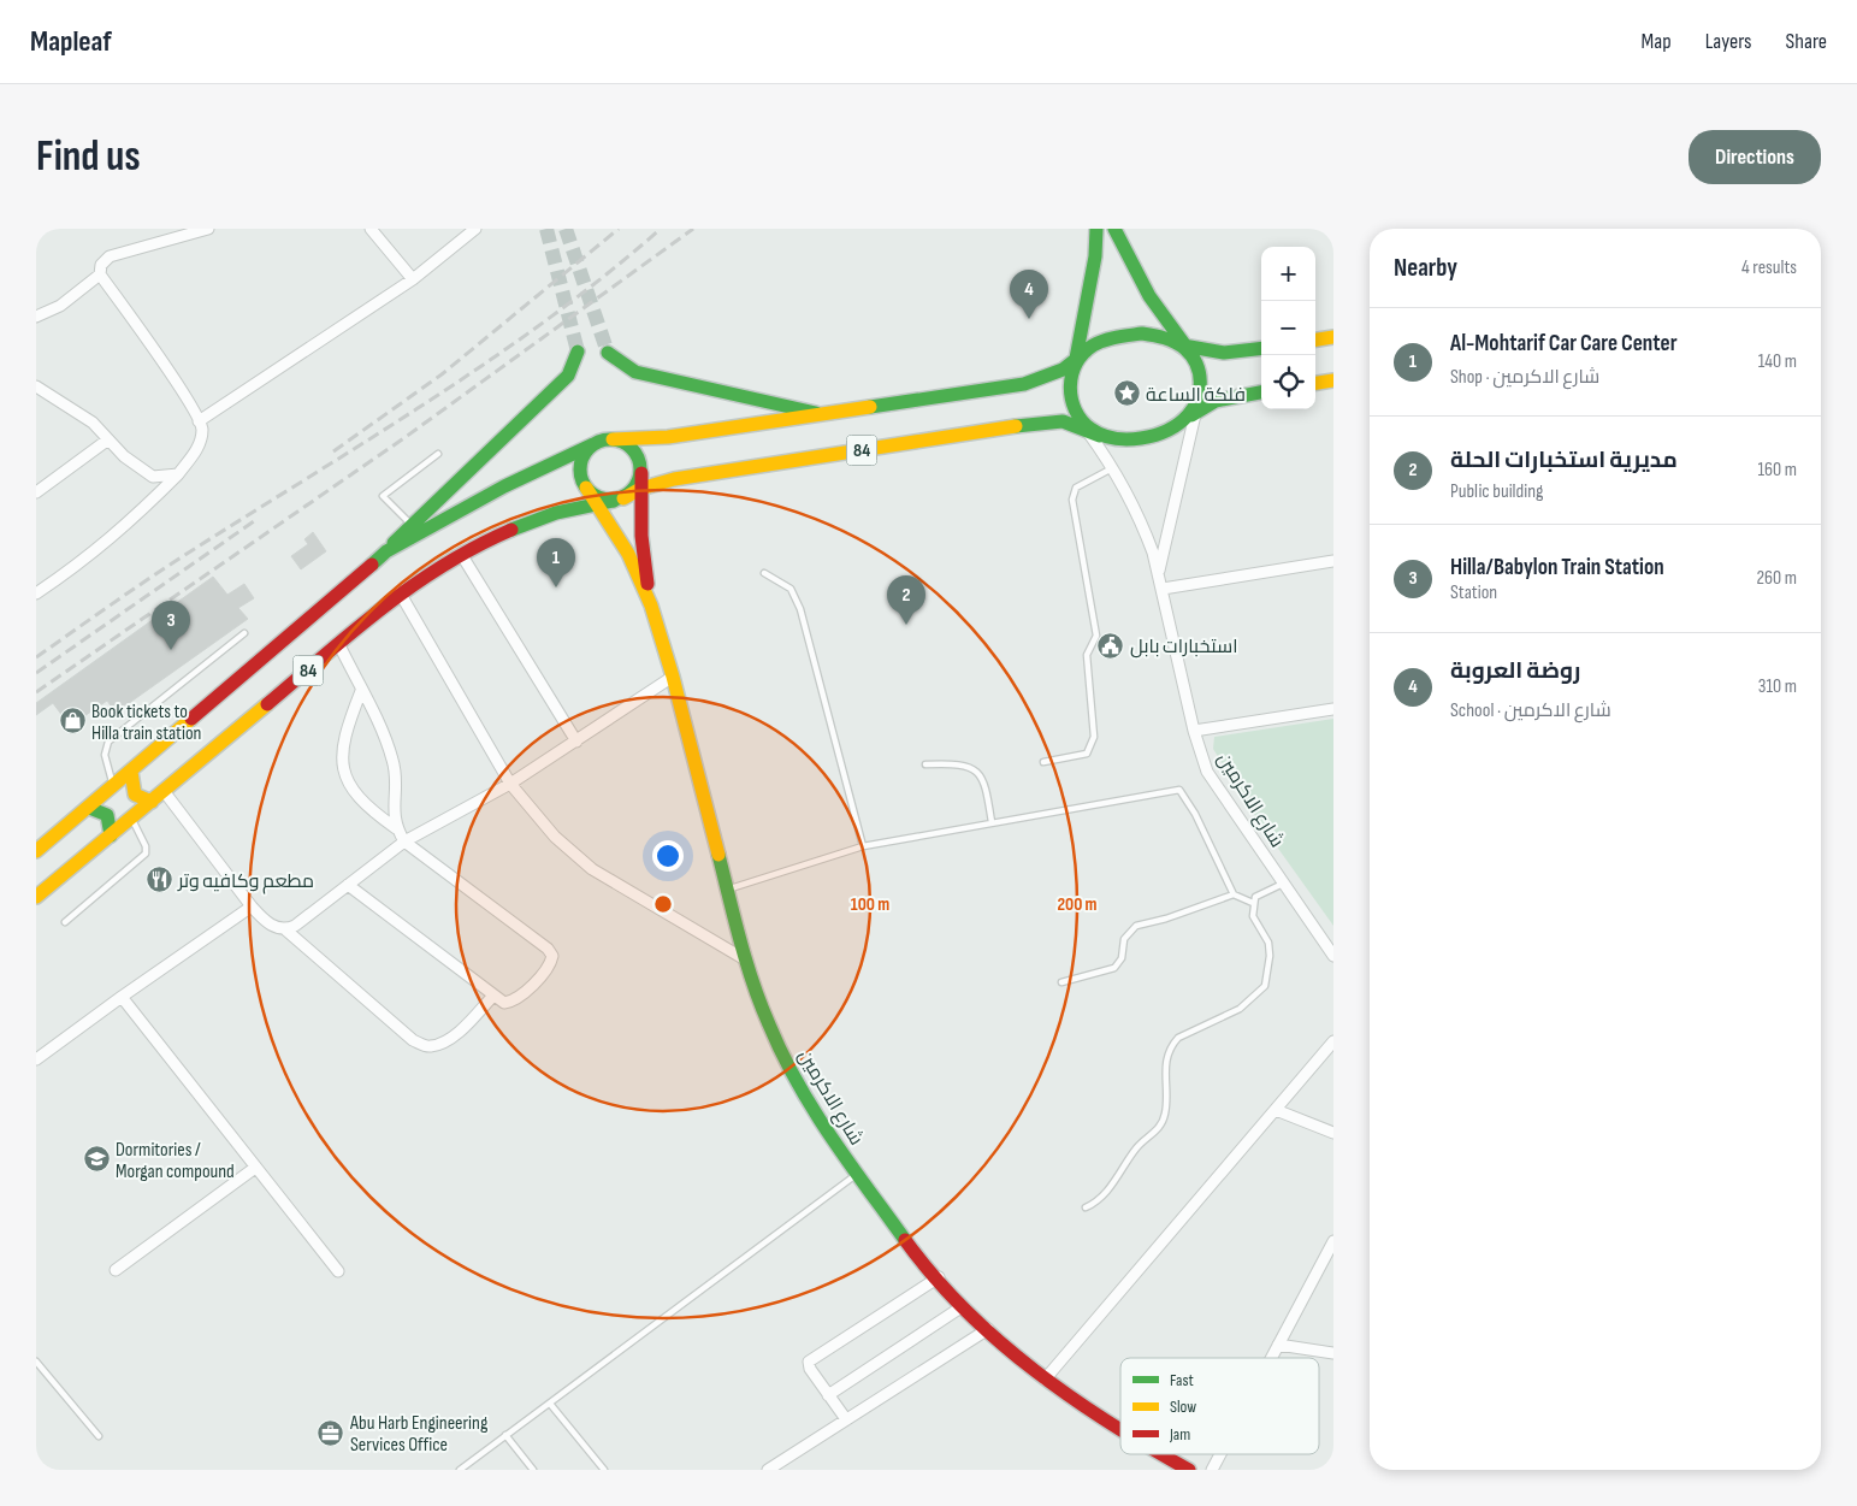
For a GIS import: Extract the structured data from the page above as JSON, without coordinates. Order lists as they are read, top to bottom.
{
  "streets": {
    "main road": ["84", "شارع الاكرمين"]
  },
  "crossings": [
    ["84", "شارع الاكرمين"]
  ],
  "places": {
    "place": ["فلكة الساعة"],
    "public building": ["استخبارات بابل"],
    "shop": ["Book tickets to Hilla train station"],
    "restaurant": ["مطعم وكافيه وتر"],
    "school or university": ["Dormitories / Morgan compound"],
    "office": ["Abu Harb Engineering Services Office"]
  },
  "legend": ["Fast", "Slow", "Jam"],
  "page": {
    "header": "Mapleaf",
    "nav": ["Map", "Layers", "Share"],
    "buttons": "Directions",
    "title": "Find us",
    "heading": ["Nearby", "4 results"],
    "map_buttons": ["+", "−"],
    "pins": [
      "4",
      "1",
      "2",
      "3"
    ],
    "list": [
      {
        "mark": "1",
        "name": "Al-Mohtarif Car Care Center",
        "note": "Shop · شارع الاكرمين",
        "value": "140 m"
      },
      {
        "mark": "2",
        "name": "مديرية استخبارات الحلة",
        "note": "Public building",
        "value": "160 m"
      },
      {
        "mark": "3",
        "name": "Hilla/Babylon Train Station",
        "note": "Station",
        "value": "260 m"
      },
      {
        "mark": "4",
        "name": "روضة العروبة",
        "note": "School · شارع الاكرمين",
        "value": "310 m"
      }
    ]
  },
  "rings": ["100 m", "200 m"]
}
